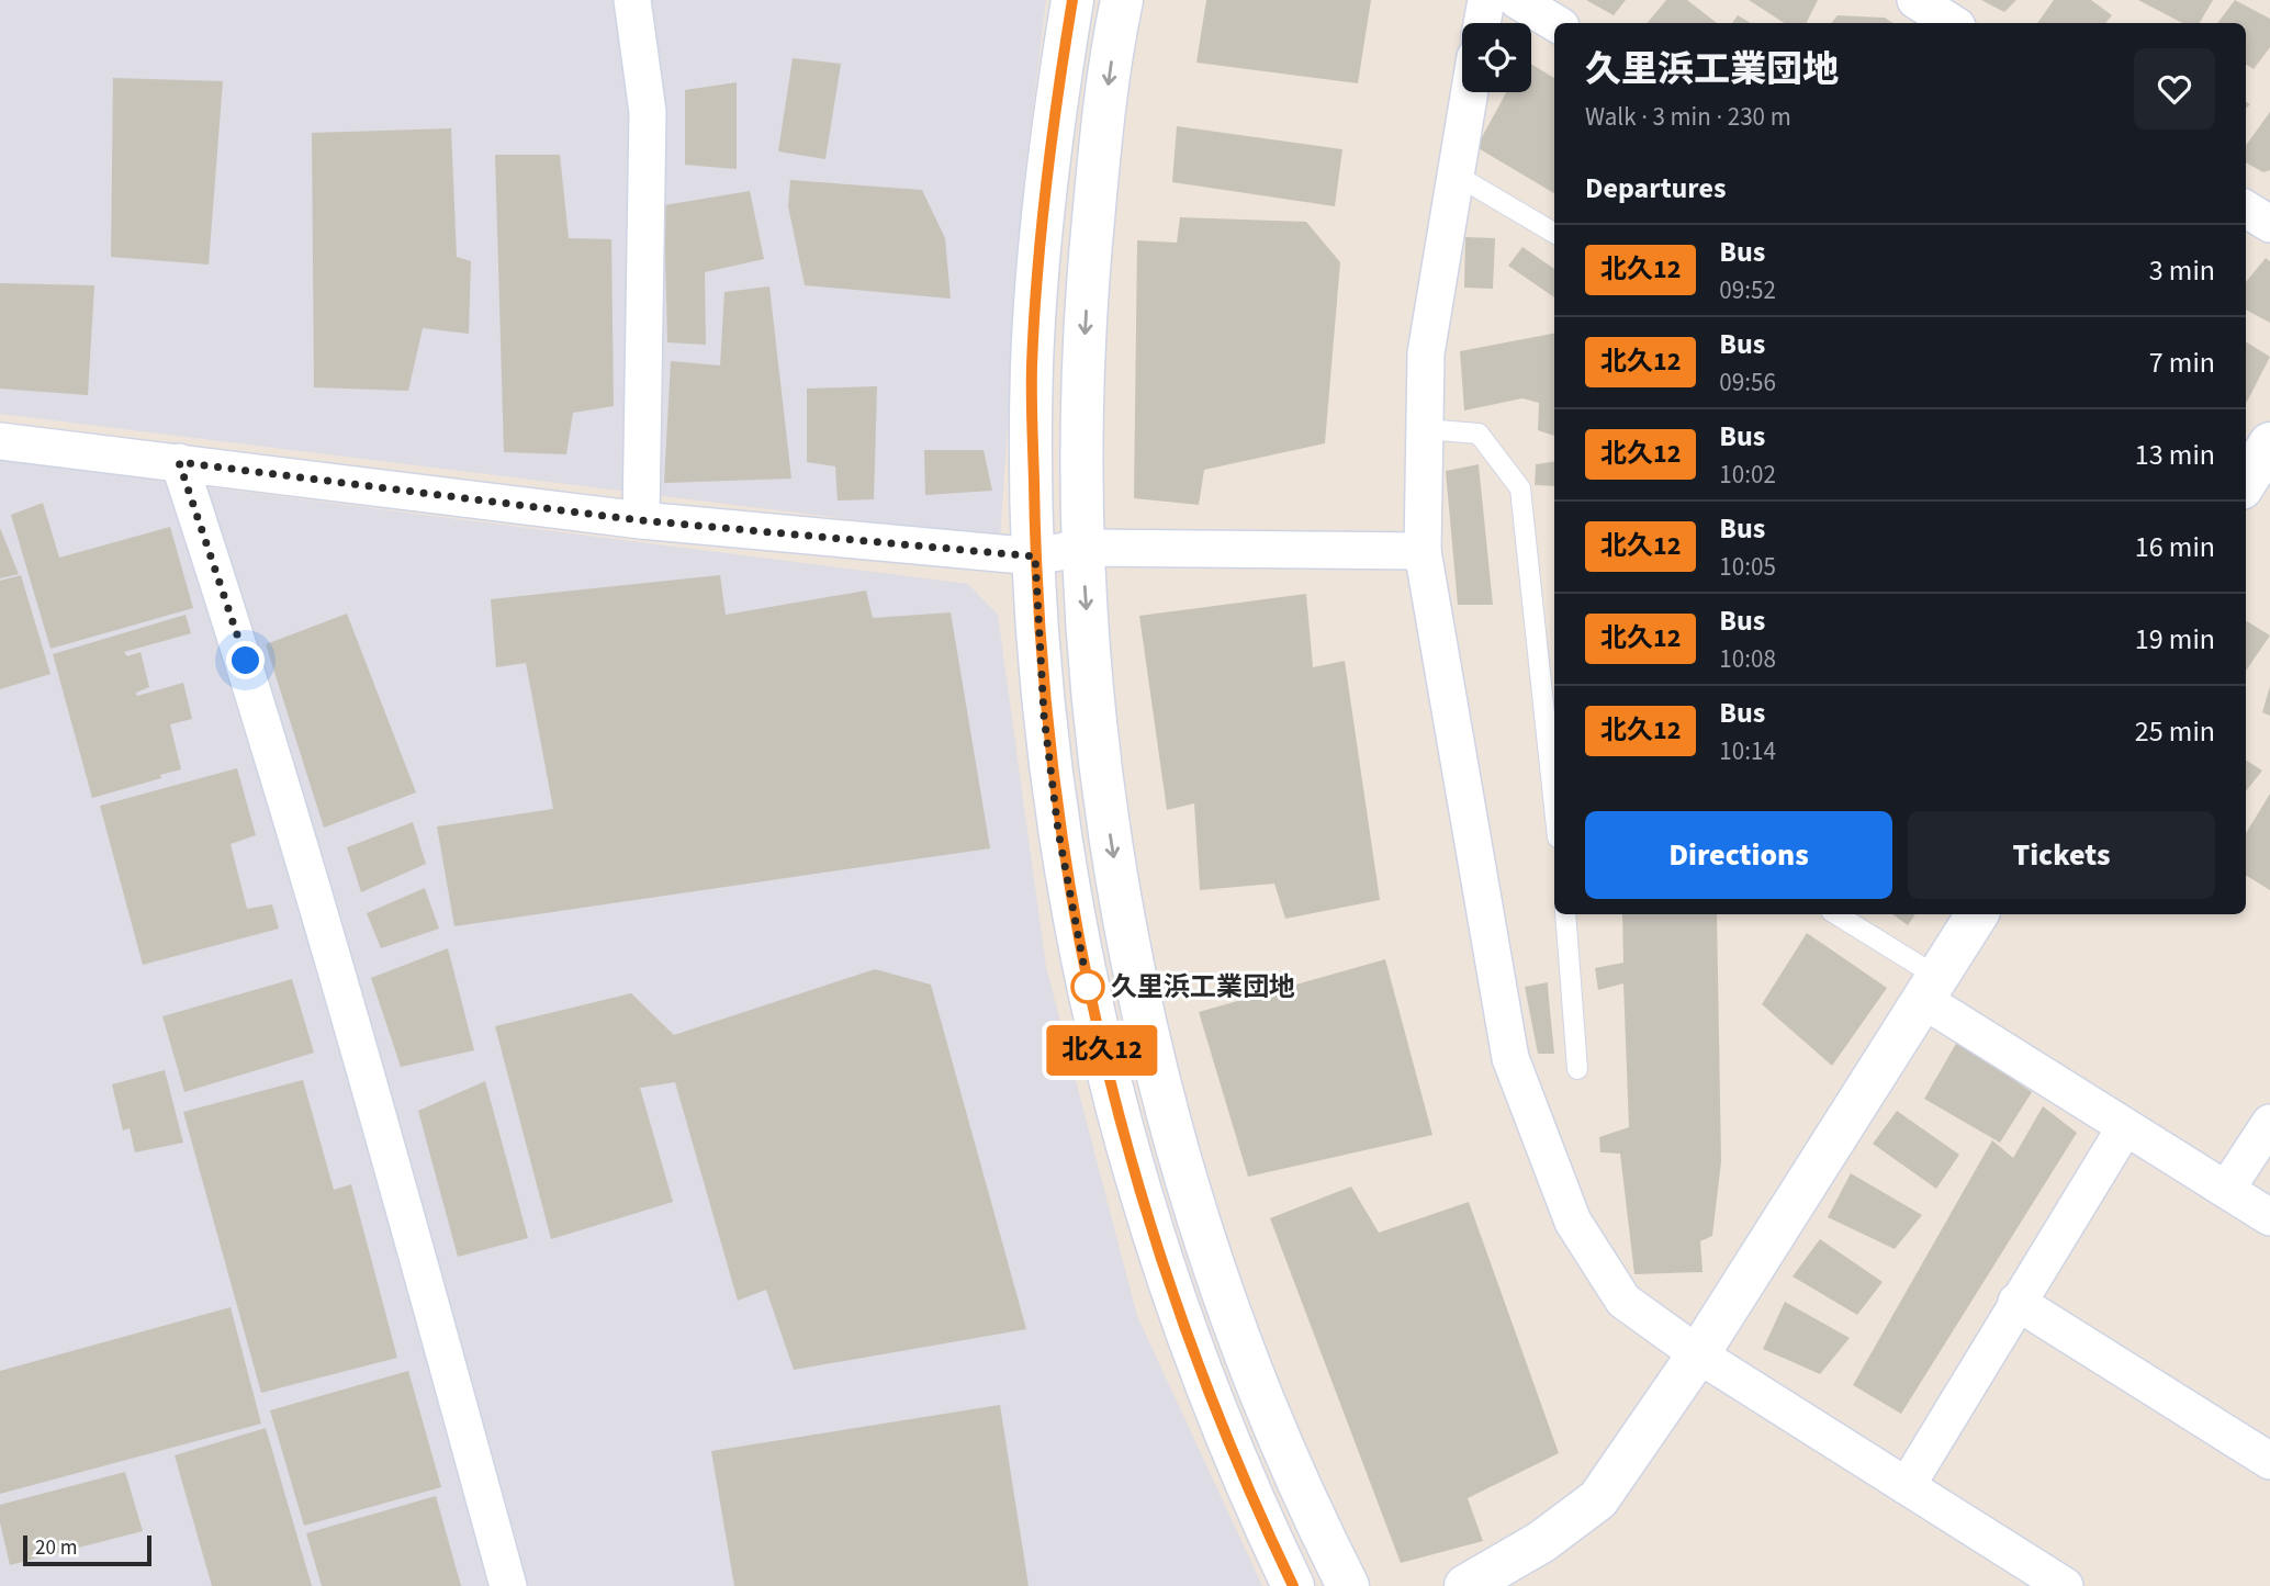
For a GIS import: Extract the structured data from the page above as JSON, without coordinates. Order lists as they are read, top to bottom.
{
  "places": ["久里浜工業団地"],
  "lines": ["bus line 北久12"],
  "scale_bar": "20 m",
  "page": {
    "on_map": "北久12",
    "heading": [
      ["久里浜工業団地", "Walk · 3 min · 230 m"],
      "Departures"
    ],
    "list": [
      {
        "mark": "北久12",
        "name": "Bus",
        "note": "09:52",
        "value": "3 min"
      },
      {
        "mark": "北久12",
        "name": "Bus",
        "note": "09:56",
        "value": "7 min"
      },
      {
        "mark": "北久12",
        "name": "Bus",
        "note": "10:02",
        "value": "13 min"
      },
      {
        "mark": "北久12",
        "name": "Bus",
        "note": "10:05",
        "value": "16 min"
      },
      {
        "mark": "北久12",
        "name": "Bus",
        "note": "10:08",
        "value": "19 min"
      },
      {
        "mark": "北久12",
        "name": "Bus",
        "note": "10:14",
        "value": "25 min"
      }
    ],
    "buttons": ["Directions", "Tickets"],
    "scale": "20 m"
  }
}
